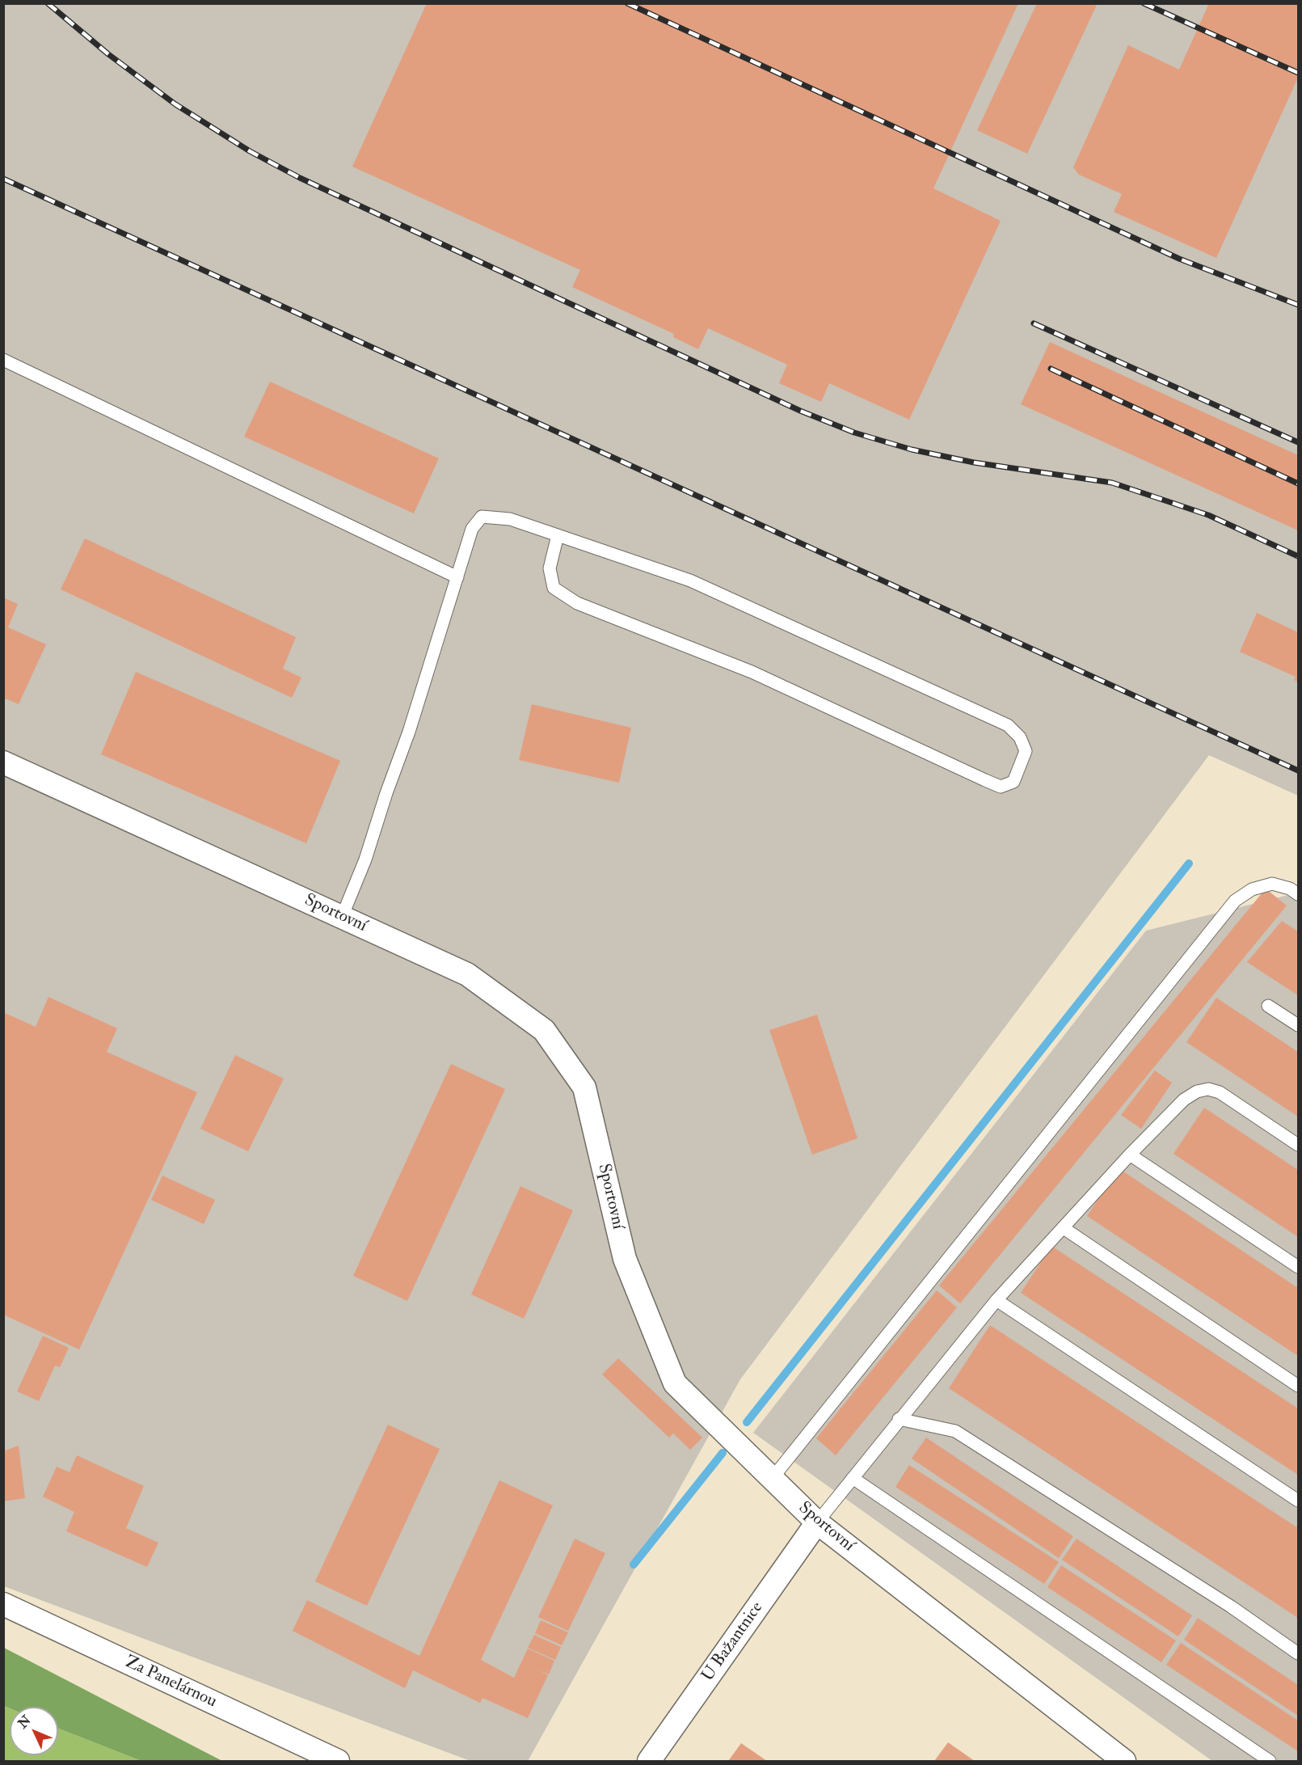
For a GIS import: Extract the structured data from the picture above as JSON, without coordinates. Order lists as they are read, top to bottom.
{
  "streets": {
    "street": ["Sportovní", "U Bažantnice", "Za Panelárnou"]
  },
  "crossings": [
    ["Sportovní", "U Bažantnice"]
  ],
  "north": "top left"
}
